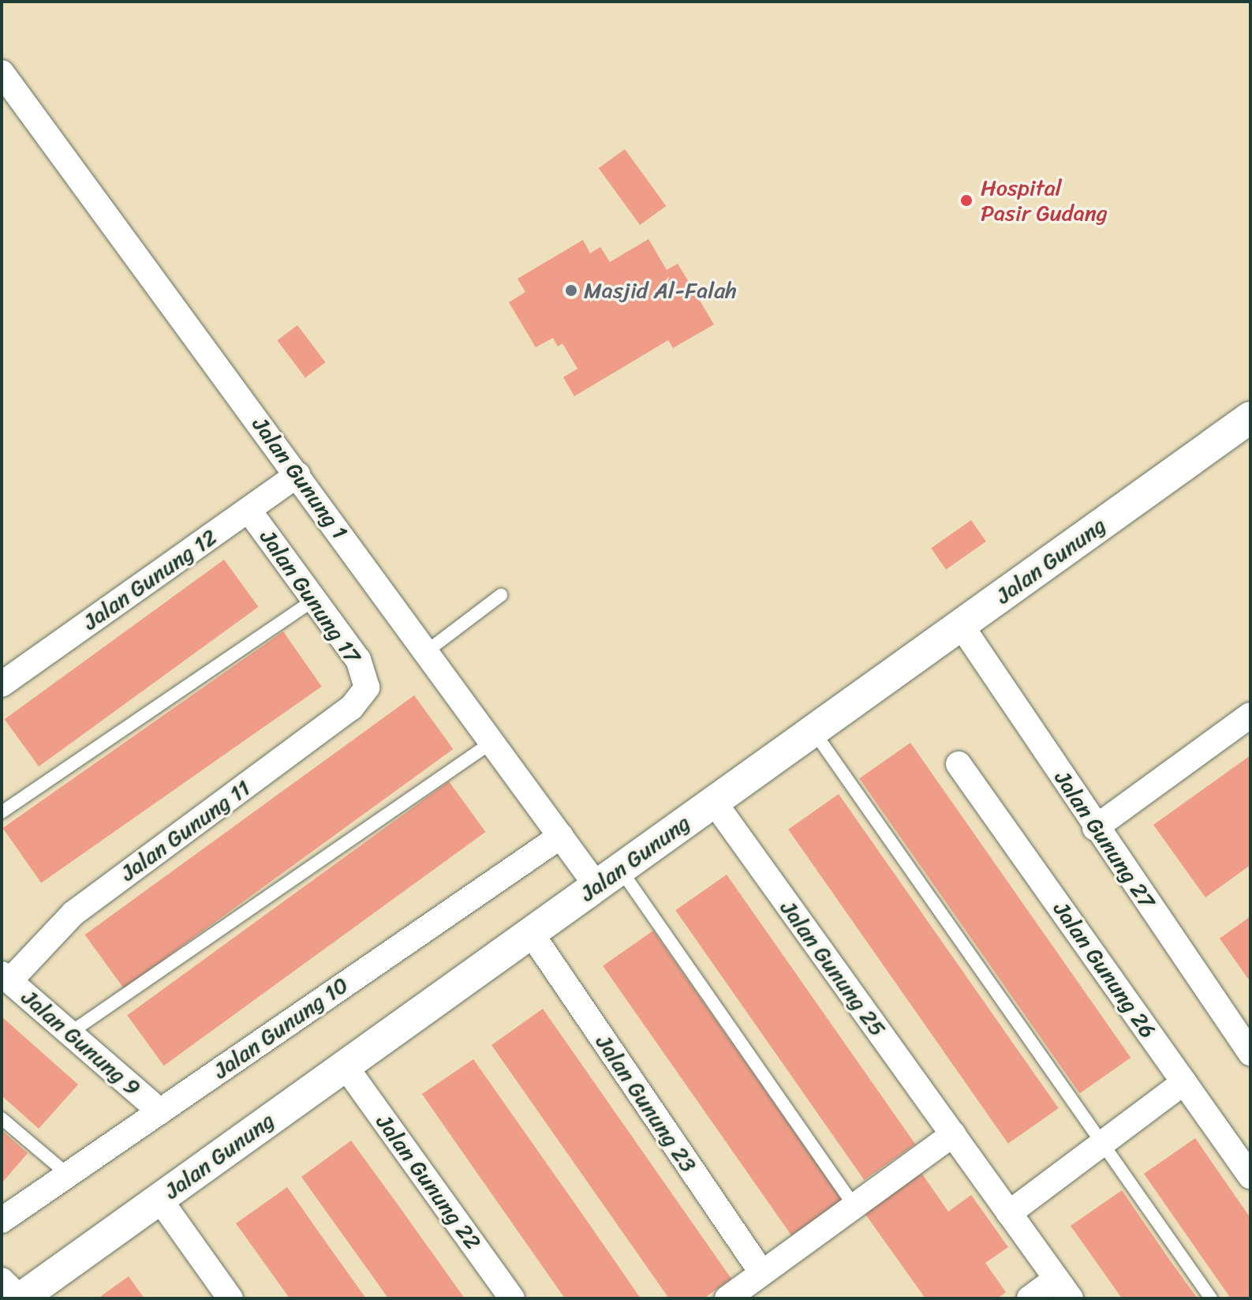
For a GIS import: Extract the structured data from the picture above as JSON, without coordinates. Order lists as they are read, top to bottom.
{
  "streets": {
    "street": [
      "Jalan Gunung 1",
      "Jalan Gunung",
      "Jalan Gunung 12",
      "Jalan Gunung 17",
      "Jalan Gunung 11",
      "Jalan Gunung 27",
      "Jalan Gunung 25",
      "Jalan Gunung 26",
      "Jalan Gunung 10",
      "Jalan Gunung 9",
      "Jalan Gunung 23",
      "Jalan Gunung 22"
    ]
  },
  "crossings": [
    ["Jalan Gunung 1", "Jalan Gunung"],
    ["Jalan Gunung 1", "Jalan Gunung 12"],
    ["Jalan Gunung 1", "Jalan Gunung 10"],
    ["Jalan Gunung", "Jalan Gunung 27"],
    ["Jalan Gunung", "Jalan Gunung 25"],
    ["Jalan Gunung", "Jalan Gunung 23"],
    ["Jalan Gunung", "Jalan Gunung 22"],
    ["Jalan Gunung 12", "Jalan Gunung 17"],
    ["Jalan Gunung 17", "Jalan Gunung 11"],
    ["Jalan Gunung 11", "Jalan Gunung 9"],
    ["Jalan Gunung 10", "Jalan Gunung 9"]
  ],
  "places": ["Hospital Pasir Gudang", "Masjid Al-Falah"]
}
